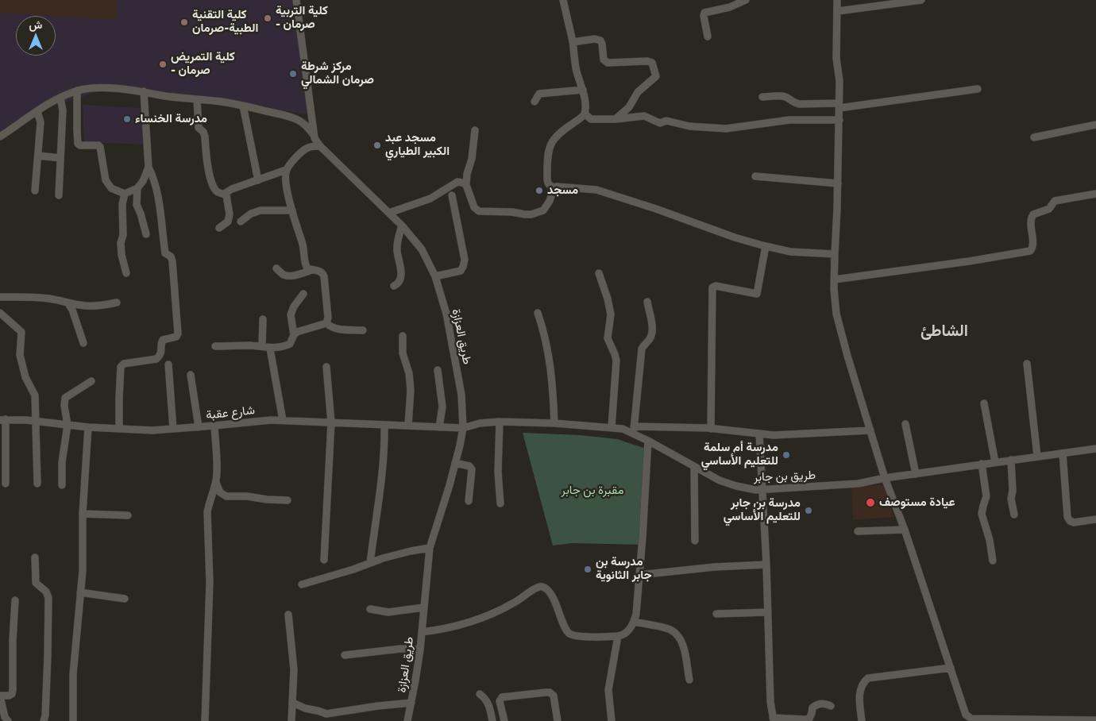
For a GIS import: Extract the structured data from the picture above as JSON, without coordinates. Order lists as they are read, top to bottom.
{
  "streets": {
    "street": ["طريق العزازة", "شارع عقبة", "طريق بن جابر"]
  },
  "crossings": [
    ["طريق العزازة", "شارع عقبة"],
    ["طريق العزازة", "طريق بن جابر"],
    ["شارع عقبة", "طريق بن جابر"]
  ],
  "districts": ["الشاطئ"],
  "parks": ["مقبرة بن جابر"],
  "places": [
    "كلية التربية - صرمان",
    "كلية التقنية الطبية-صرمان",
    "كلية التمريض - صرمان",
    "مركز شرطة صرمان الشمالي",
    "مدرسة الخنساء",
    "مسجد عبد الكبير الطياري",
    "مسجد",
    "مدرسة أم سلمة للتعليم الأساسي",
    "عيادة مستوصف",
    "مدرسة بن جابر للتعليم الأساسي",
    "مدرسة بن جابر الثانوية"
  ],
  "north": "top"
}
